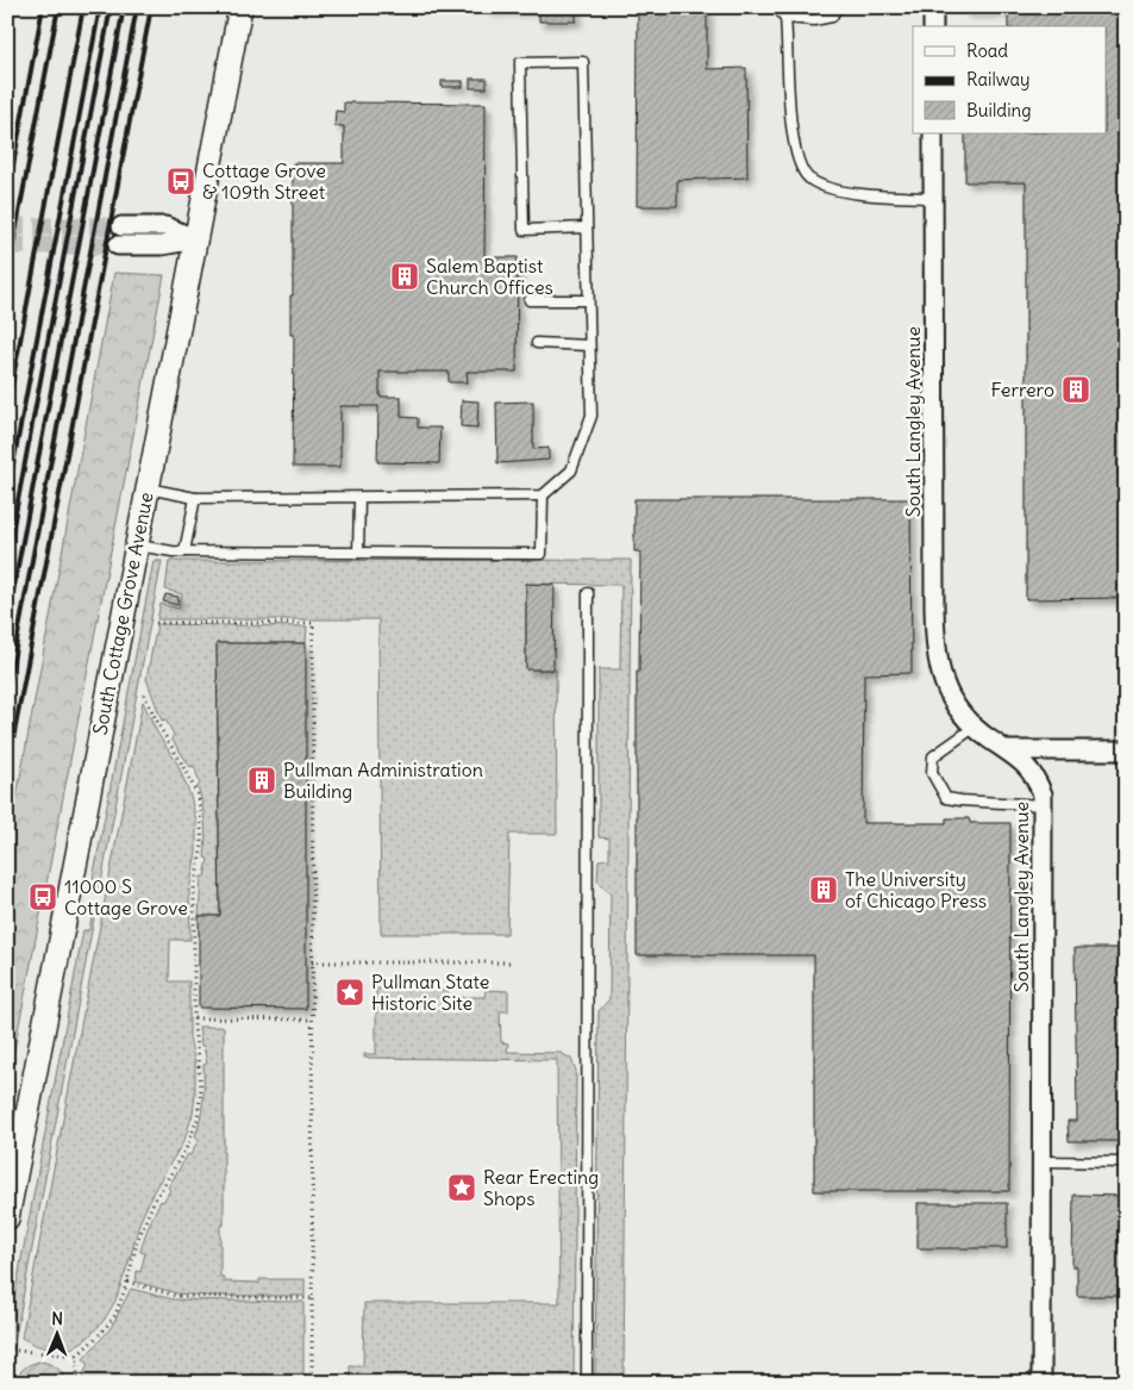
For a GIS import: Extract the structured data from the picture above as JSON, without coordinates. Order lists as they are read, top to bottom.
{
  "streets": {
    "street": ["South Langley Avenue", "South Cottage Grove Avenue"]
  },
  "places": {
    "bus stop": ["Cottage Grove & 109th Street", "11000 S Cottage Grove"],
    "building": [
      "Salem Baptist Church Offices",
      "Ferrero",
      "Pullman Administration Building",
      "The University of Chicago Press"
    ],
    "place": ["Pullman State Historic Site", "Rear Erecting Shops"]
  },
  "legend": ["Road", "Railway", "Building"],
  "north": "top"
}
